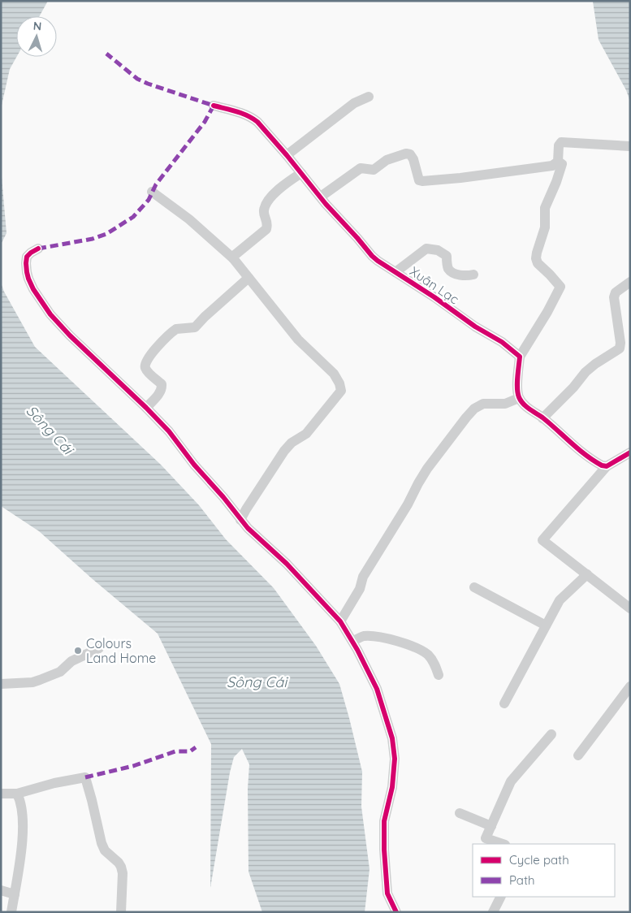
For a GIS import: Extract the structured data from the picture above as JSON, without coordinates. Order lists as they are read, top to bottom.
{
  "streets": {
    "street": ["Xuân Lạc"]
  },
  "water": ["Sông Cái"],
  "places": ["Colours Land Home"],
  "legend": ["Cycle path", "Path"],
  "north": "top"
}
